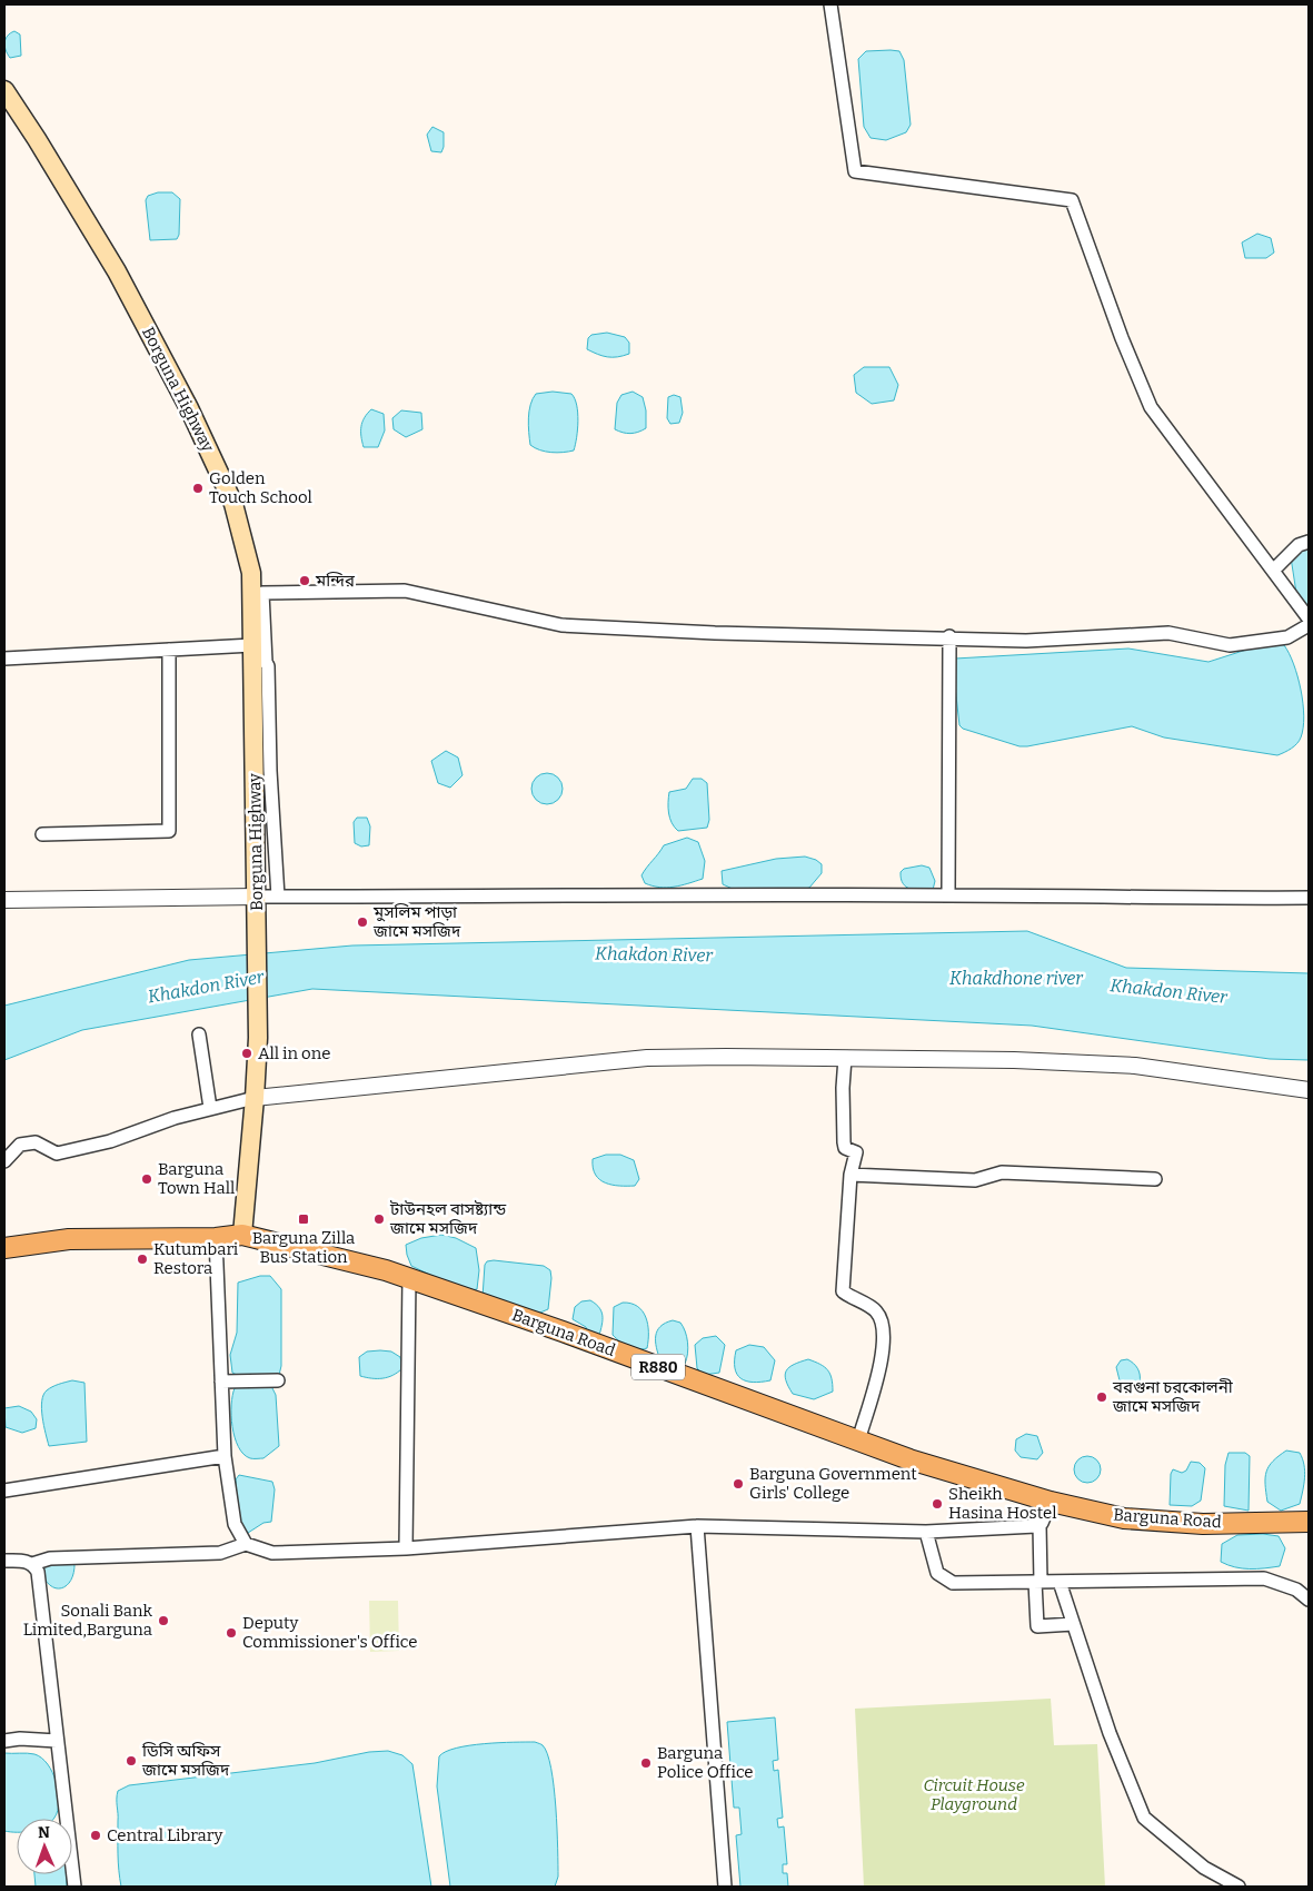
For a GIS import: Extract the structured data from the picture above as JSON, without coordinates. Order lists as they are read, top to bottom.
{
  "streets": {
    "main road": ["Borguna Highway", "Barguna Road", "R880"]
  },
  "crossings": [
    ["Borguna Highway", "Barguna Road"]
  ],
  "water": ["Khakdon River", "Khakdhone river"],
  "parks": ["Circuit House Playground"],
  "places": {
    "other": [
      "Golden Touch School",
      "মন্দির",
      "মুসলিম পাড়া জামে মসজিদ",
      "All in one",
      "Barguna Town Hall",
      "টাউনহল বাসষ্ট্যান্ড জামে মসজিদ",
      "Kutumbari Restora",
      "বরগুনা চরকোলনী জামে মসজিদ",
      "Barguna Government Girls' College",
      "Sheikh Hasina Hostel",
      "Sonali Bank Limited,Barguna",
      "Deputy Commissioner's Office",
      "ডিসি অফিস জামে মসজিদ",
      "Barguna Police Office",
      "Central Library"
    ],
    "transit": ["Barguna Zilla Bus Station"]
  },
  "north": "top"
}
